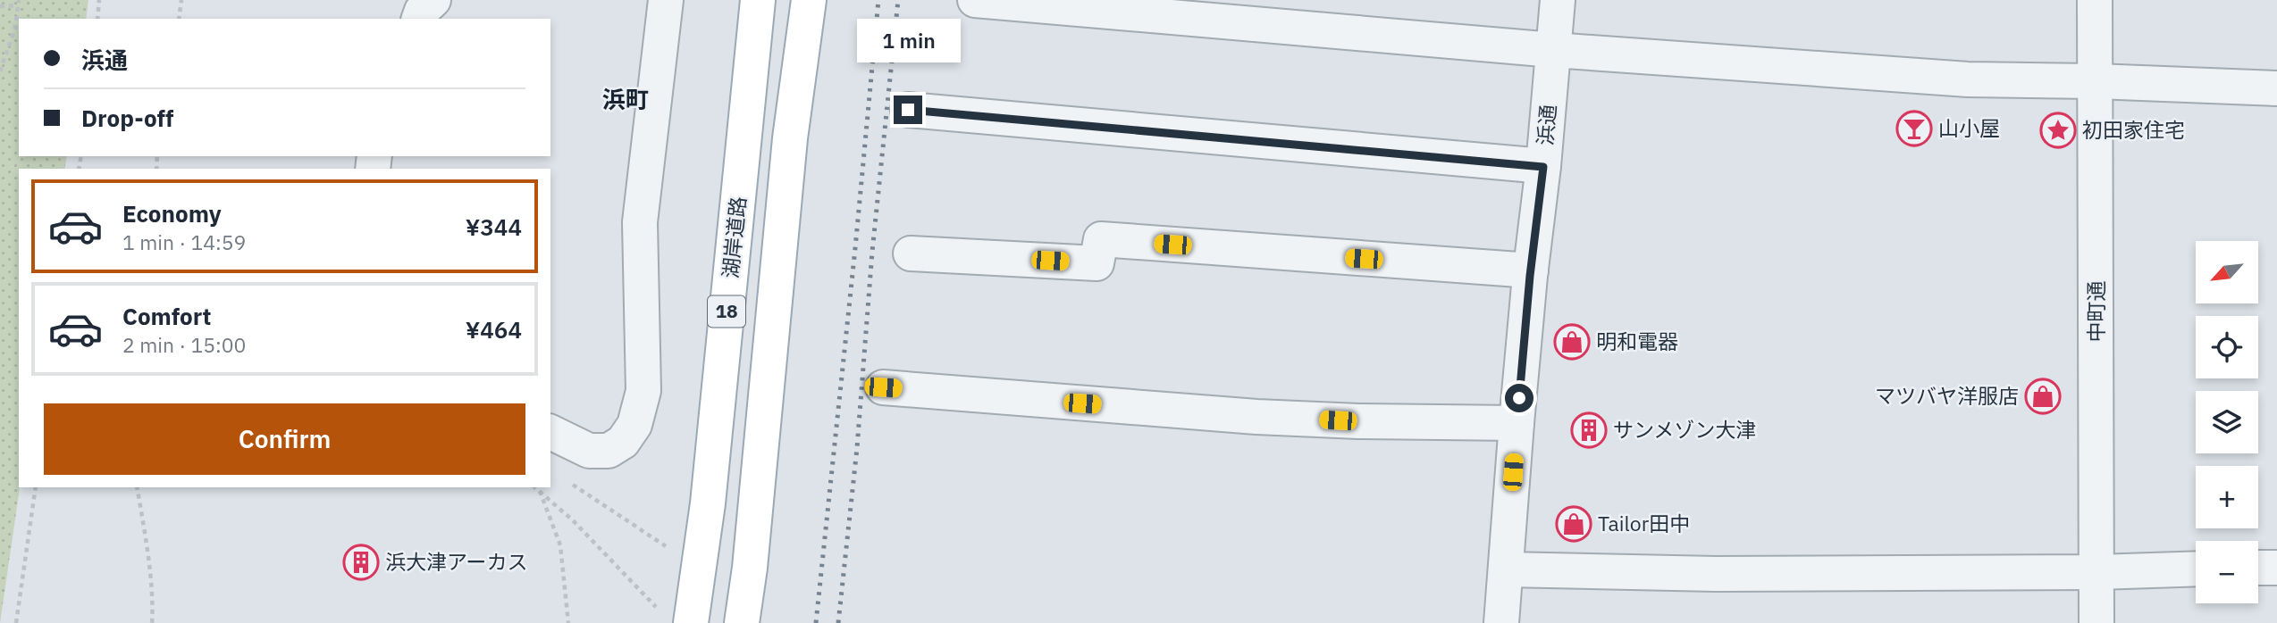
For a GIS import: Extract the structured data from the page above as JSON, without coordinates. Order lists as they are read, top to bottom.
{
  "streets": {
    "main road": ["湖岸道路", "18"],
    "street": ["浜通", "中町通"]
  },
  "districts": ["浜町"],
  "places": {
    "bar": ["山小屋"],
    "place": ["初田家住宅"],
    "shop": ["明和電器", "マツバヤ洋服店", "Tailor田中"],
    "building": ["サンメゾン大津", "浜大津アーカス"]
  },
  "north": "bottom left",
  "page": {
    "bubble": "1 min",
    "banner": ["浜通", "Drop-off"],
    "list": [
      {
        "name": "Economy",
        "note": "1 min · 14:59",
        "value": "¥344"
      },
      {
        "name": "Comfort",
        "note": "2 min · 15:00",
        "value": "¥464"
      }
    ],
    "map_buttons": ["+", "−"],
    "buttons": "Confirm"
  }
}
